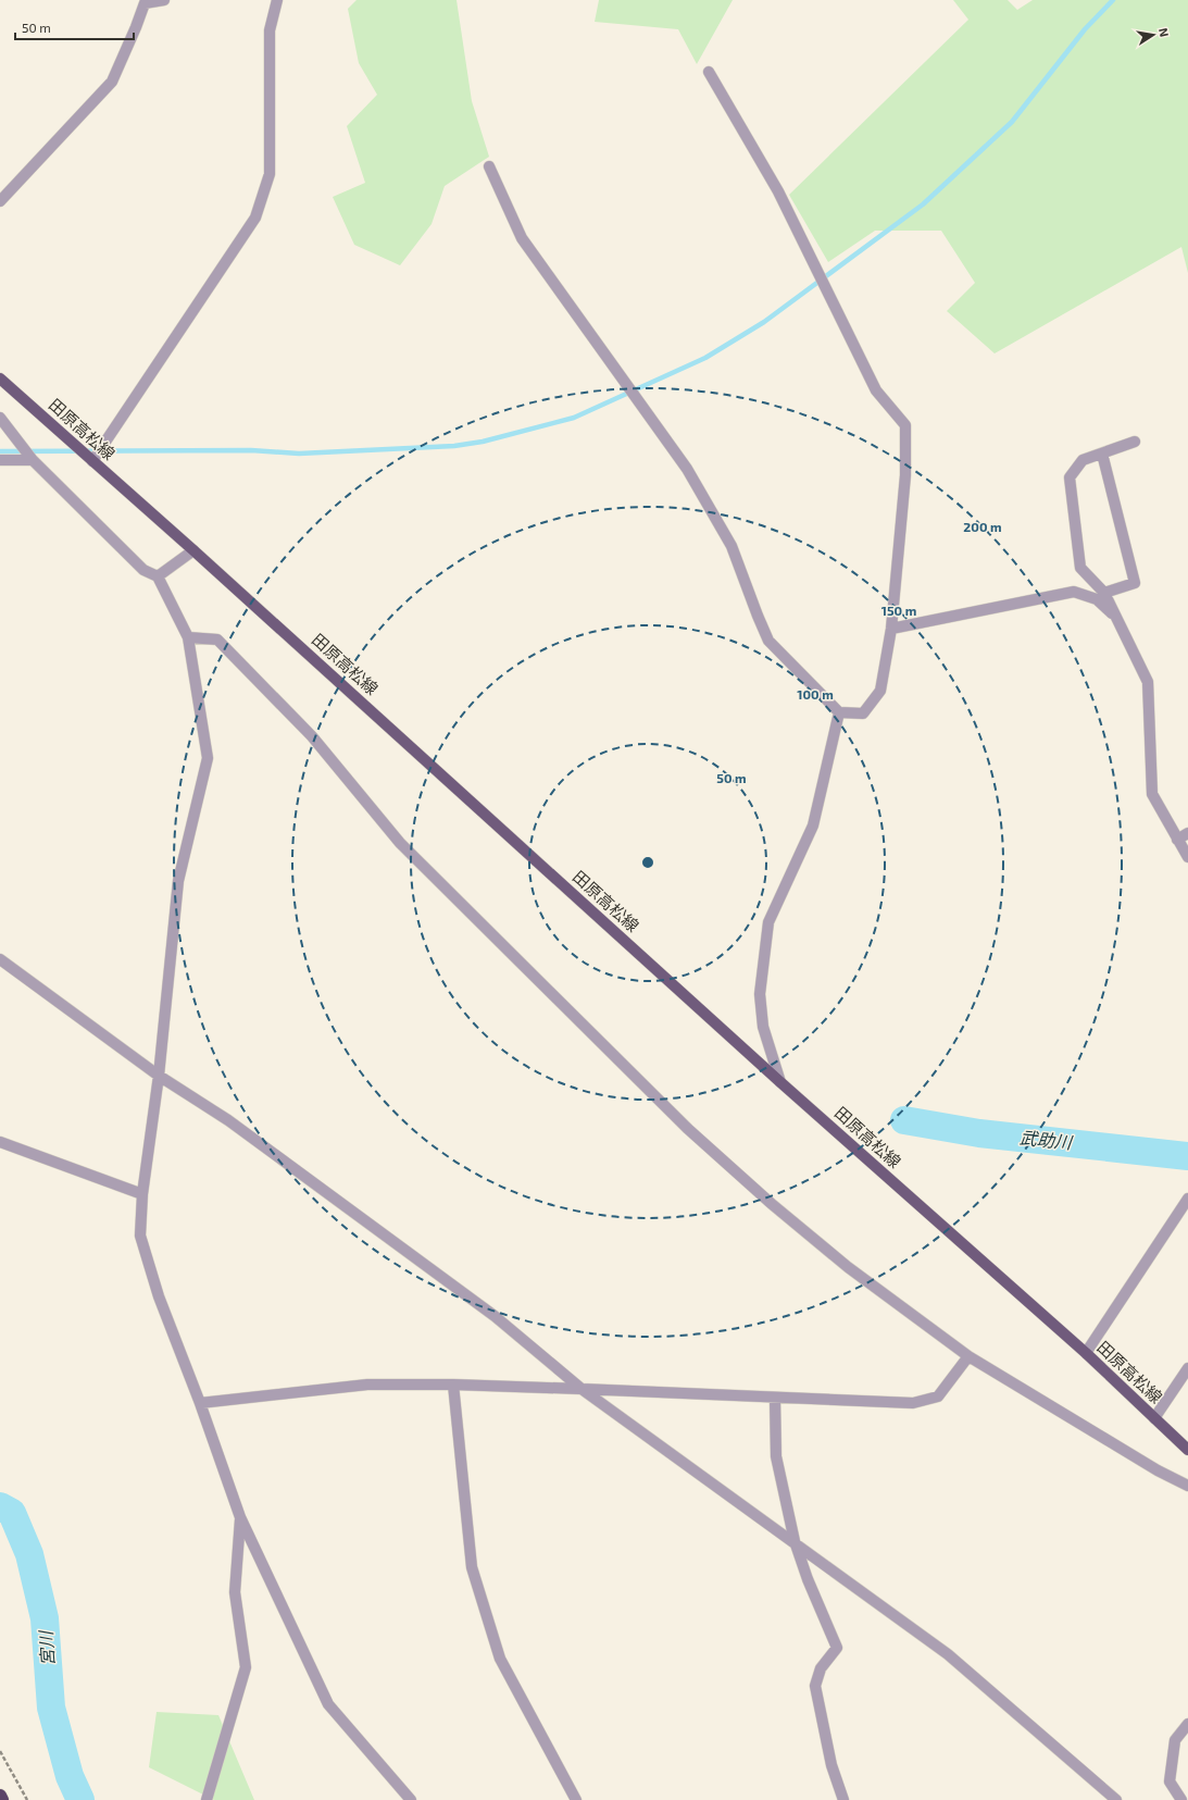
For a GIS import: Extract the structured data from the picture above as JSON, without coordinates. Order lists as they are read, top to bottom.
{
  "streets": {
    "main road": ["田原高松線"]
  },
  "water": ["武助川", "宮川"],
  "scale_bar": "50 m",
  "north": "right",
  "rings": [
    "200 m",
    "150 m",
    "100 m",
    "50 m"
  ]
}
